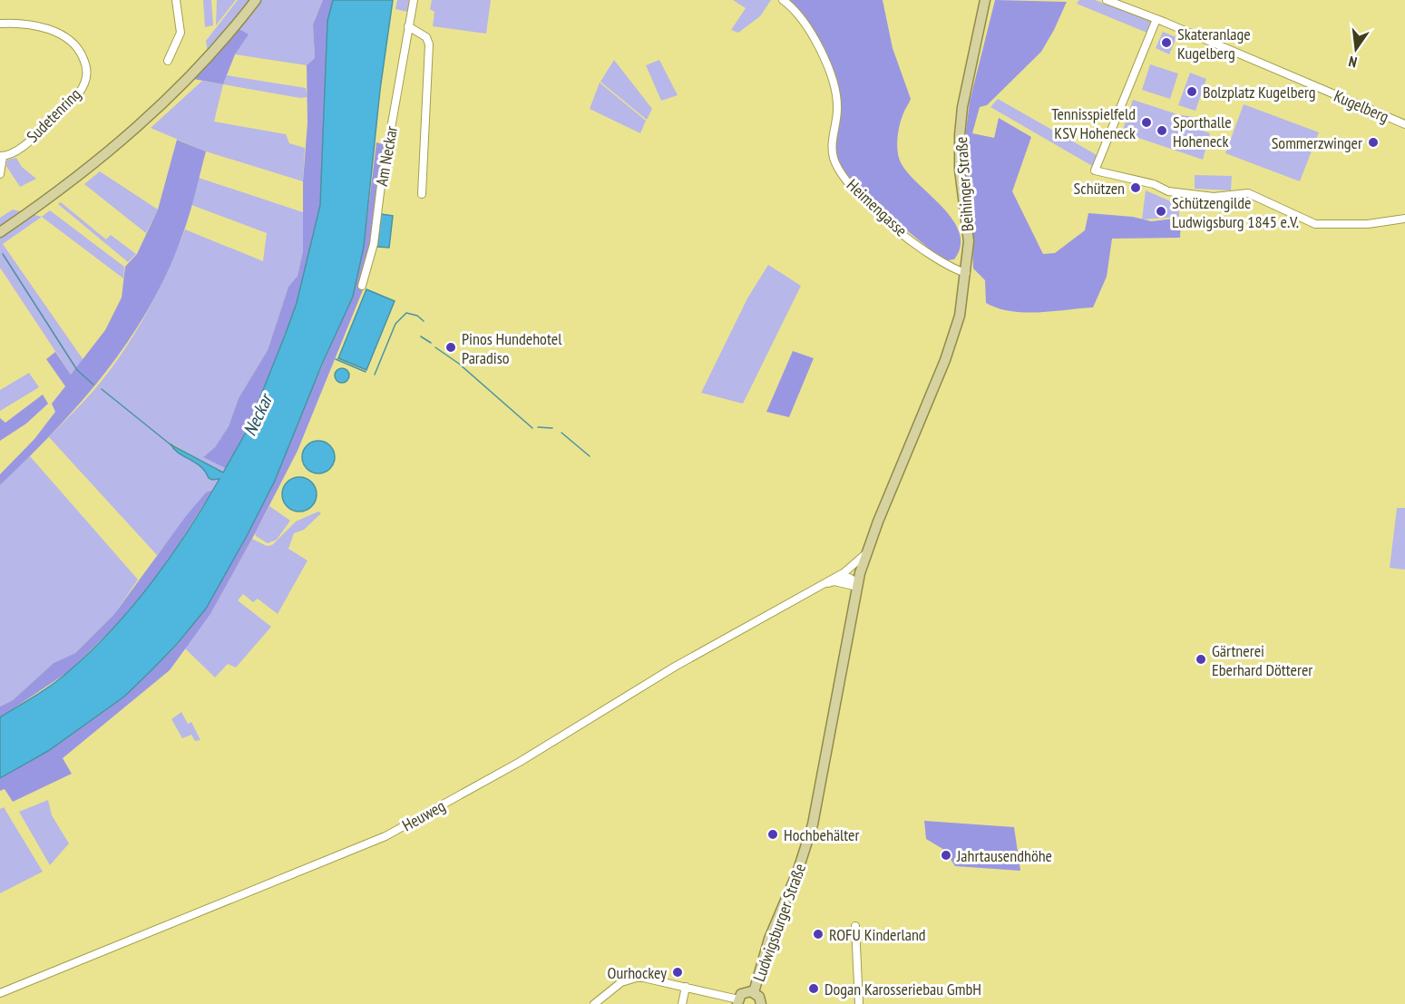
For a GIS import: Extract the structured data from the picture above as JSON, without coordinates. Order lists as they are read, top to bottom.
{
  "streets": {
    "main road": ["Beihinger Straße", "Ludwigsburger Straße"],
    "street": [
      "Kugelberg",
      "Sudetenring",
      "Am Neckar",
      "Heimengasse",
      "Heuweg"
    ]
  },
  "crossings": [
    ["Beihinger Straße", "Heimengasse"],
    ["Beihinger Straße", "Heuweg"],
    ["Beihinger Straße", "Ludwigsburger Straße"],
    ["Heuweg", "Ludwigsburger Straße"]
  ],
  "water": ["Neckar"],
  "places": [
    "Skateranlage Kugelberg",
    "Bolzplatz Kugelberg",
    "Tennisspielfeld KSV Hoheneck",
    "Sporthalle Hoheneck",
    "Sommerzwinger",
    "Schützen",
    "Schützengilde Ludwigsburg 1845 e.V.",
    "Pinos Hundehotel Paradiso",
    "Gärtnerei Eberhard Dötterer",
    "Hochbehälter",
    "Jahrtausendhöhe",
    "ROFU Kinderland",
    "Ourhockey",
    "Dogan Karosseriebau GmbH"
  ],
  "north": "bottom"
}
